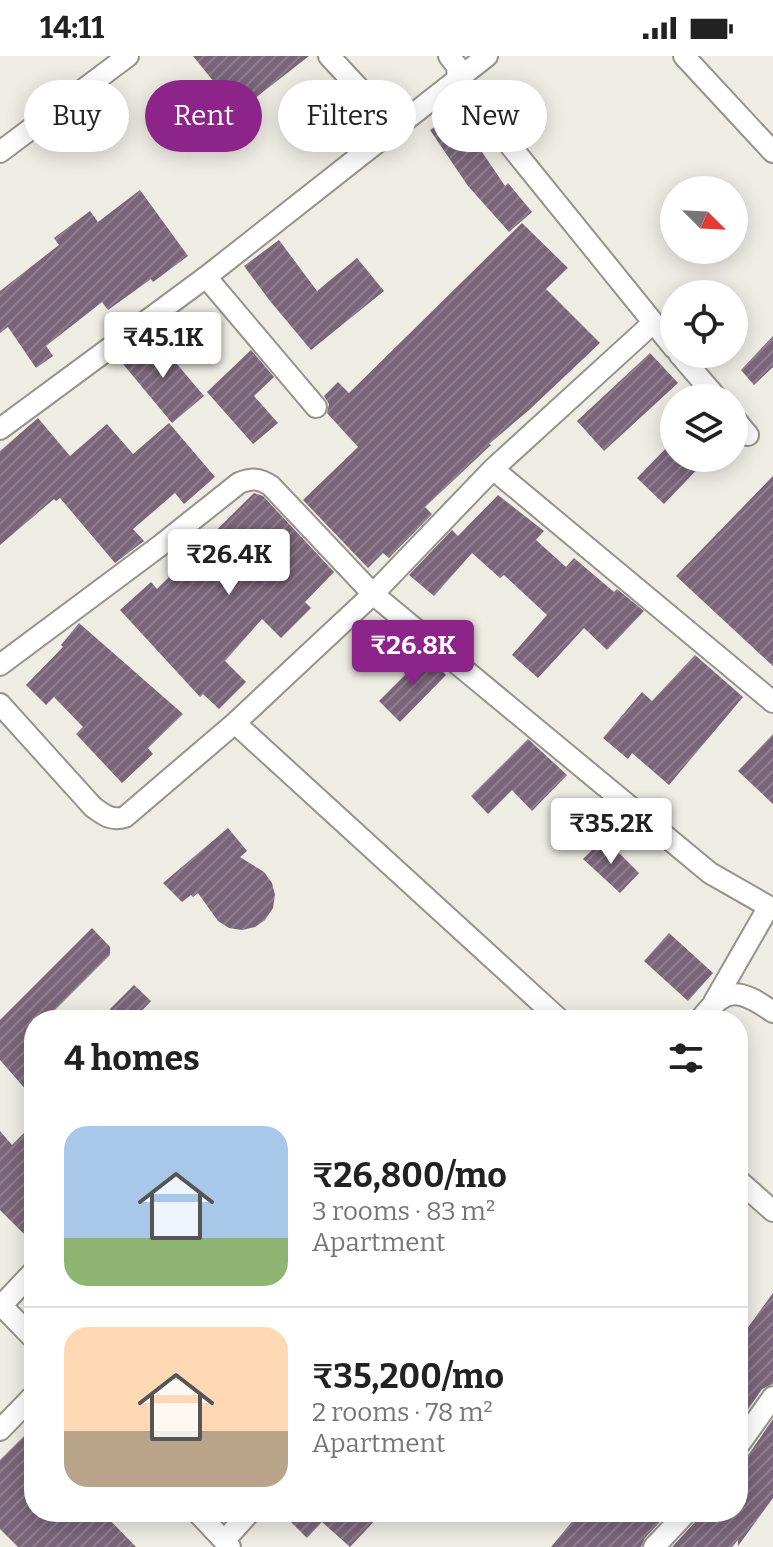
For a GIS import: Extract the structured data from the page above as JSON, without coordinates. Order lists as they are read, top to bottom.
{
  "north": "bottom right",
  "page": {
    "status": "14:11",
    "chip": [
      "Buy",
      "Rent",
      "Filters",
      "New"
    ],
    "price": [
      "₹45.1K",
      "₹26.4K",
      "₹26.8K",
      "₹35.2K"
    ],
    "heading": "4 homes",
    "list": [
      {
        "name": "₹26,800/mo",
        "note": "3 rooms · 83 m² · Apartment"
      },
      {
        "name": "₹35,200/mo",
        "note": "2 rooms · 78 m² · Apartment"
      }
    ]
  }
}
